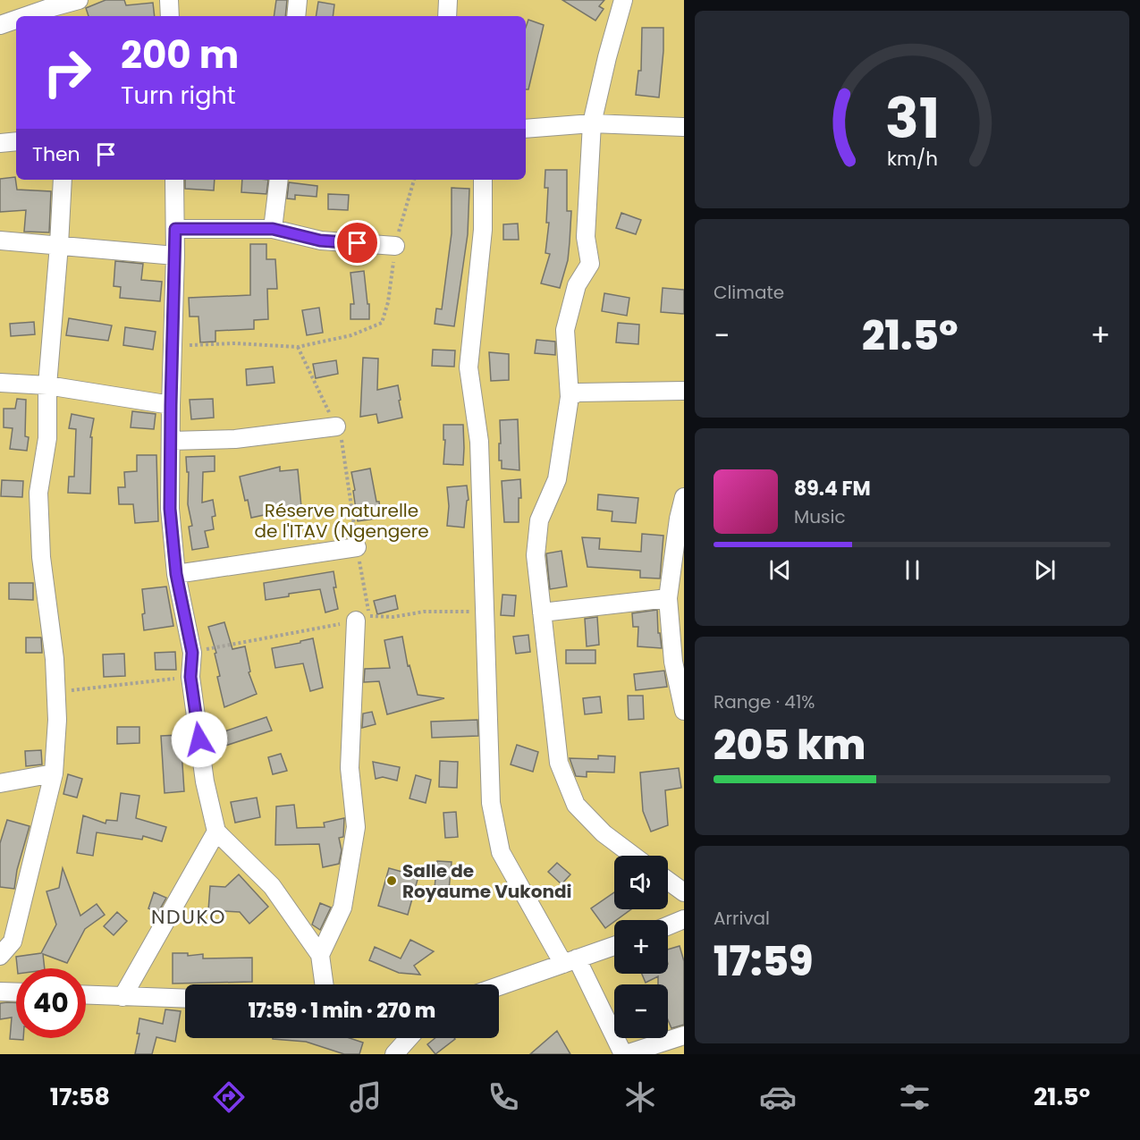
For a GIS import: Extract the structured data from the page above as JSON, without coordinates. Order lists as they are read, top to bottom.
{
  "districts": ["NDUKO"],
  "parks": ["Réserve naturelle de l'ITAV (Ngengere"],
  "places": ["Salle de Royaume Vukondi"],
  "page": {
    "turn": ["200 m", "Turn right"],
    "then": "Then",
    "tile": [
      "Climate",
      ["Range · 41%", "205 km"],
      ["Arrival", "17:59"]
    ],
    "heat": ["−", "21.5°", "+"],
    "song": ["89.4 FM", "Music"],
    "map_buttons": ["+", "−"],
    "limit": "40",
    "trip": "17:59 · 1 min · 270 m",
    "tabs": ["17:58", "21.5°"],
    "gauge": ["31", "km/h"]
  }
}
